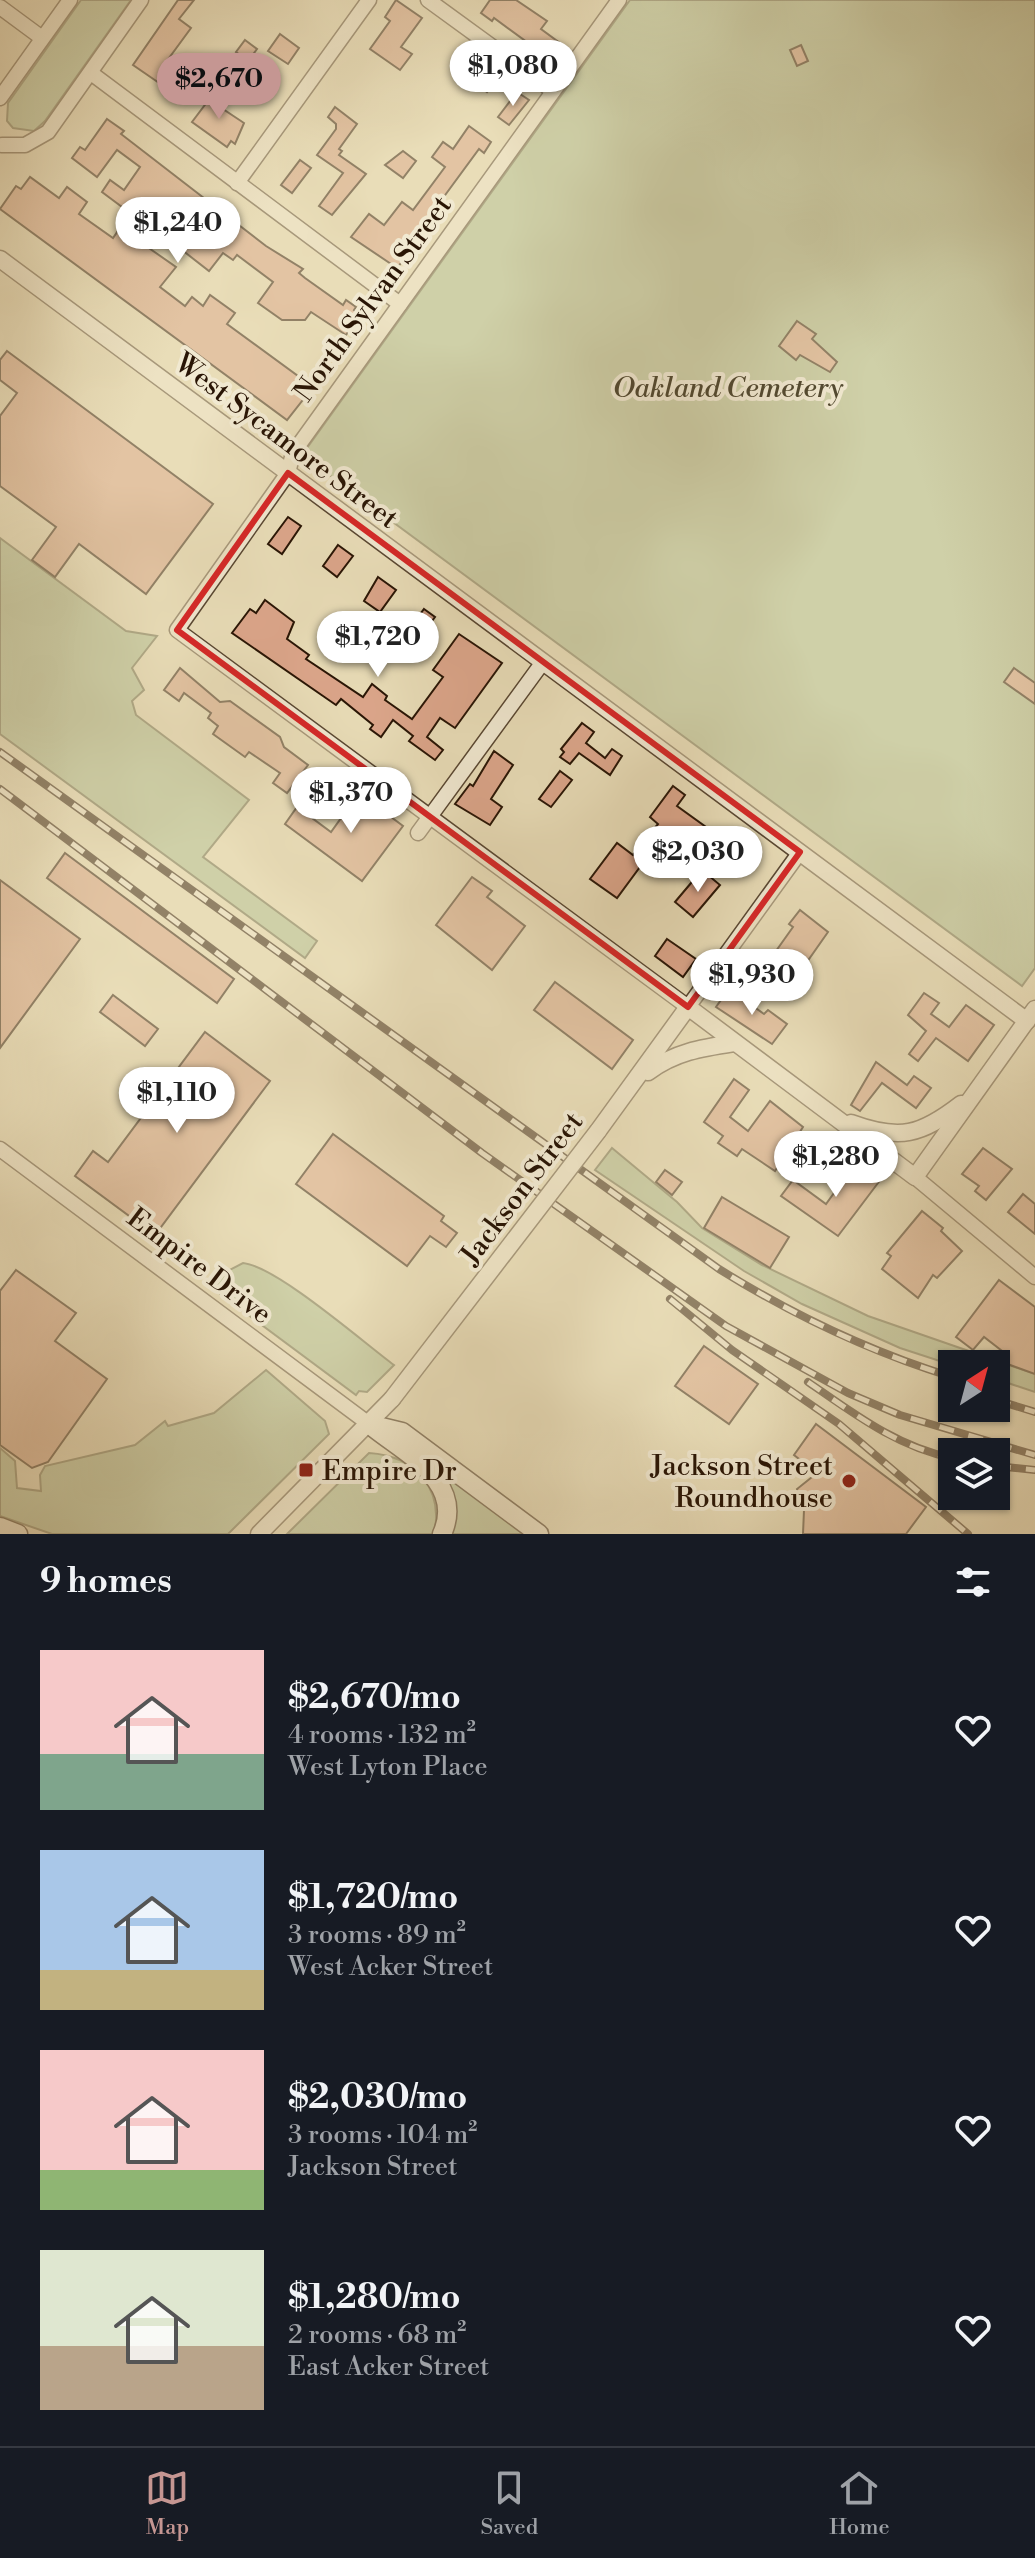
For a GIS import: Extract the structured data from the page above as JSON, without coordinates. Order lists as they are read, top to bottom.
{
  "streets": {
    "street": [
      "North Sylvan Street",
      "West Sycamore Street",
      "Jackson Street",
      "Empire Drive"
    ]
  },
  "crossings": [
    ["North Sylvan Street", "West Sycamore Street"],
    ["West Sycamore Street", "Jackson Street"],
    ["Jackson Street", "Empire Drive"]
  ],
  "parks": ["Oakland Cemetery"],
  "places": {
    "transit": ["Empire Dr"],
    "other": ["Jackson Street Roundhouse"]
  },
  "north": "top right",
  "page": {
    "price": [
      "$1,080",
      "$2,670",
      "$1,240",
      "$1,720",
      "$1,370",
      "$2,030",
      "$1,930",
      "$1,110",
      "$1,280"
    ],
    "heading": "9 homes",
    "list": [
      {
        "name": "$2,670/mo",
        "note": "4 rooms · 132 m² · West Lyton Place"
      },
      {
        "name": "$1,720/mo",
        "note": "3 rooms · 89 m² · West Acker Street"
      },
      {
        "name": "$2,030/mo",
        "note": "3 rooms · 104 m² · Jackson Street"
      },
      {
        "name": "$1,280/mo",
        "note": "2 rooms · 68 m² · East Acker Street"
      }
    ],
    "tabs": ["Map", "Saved", "Home"]
  }
}
